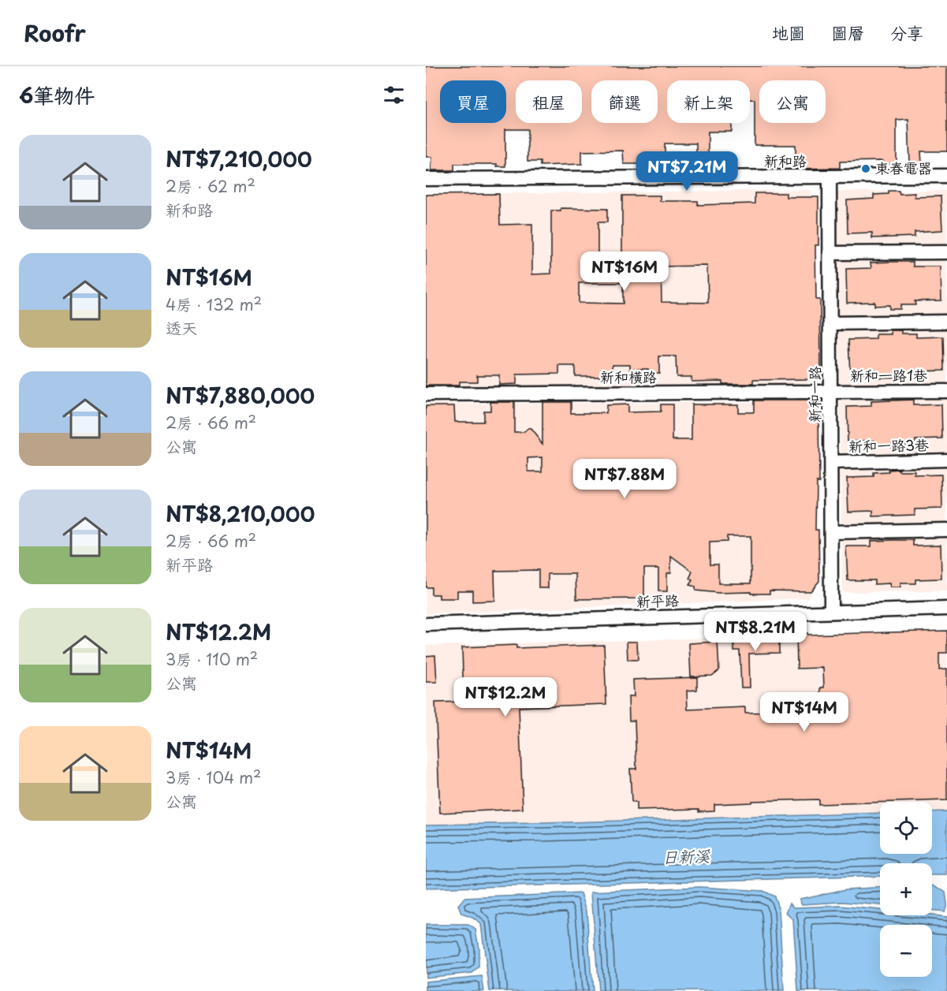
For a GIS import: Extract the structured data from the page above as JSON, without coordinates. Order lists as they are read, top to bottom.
{
  "streets": {
    "street": [
      "新和路",
      "新和一路1巷",
      "新和橫路",
      "新和一路",
      "新和一路3巷",
      "新平路"
    ]
  },
  "crossings": [
    ["新和路", "新和一路"],
    ["新和一路1巷", "新和橫路"],
    ["新和一路1巷", "新和一路"],
    ["新和橫路", "新和一路"],
    ["新和一路", "新和一路3巷"],
    ["新和一路", "新平路"]
  ],
  "water": ["日新溪"],
  "places": ["東春電器"],
  "page": {
    "header": "Roofr",
    "nav": ["地圖", "圖層", "分享"],
    "heading": "6筆物件",
    "chip": [
      "買屋",
      "租屋",
      "篩選",
      "新上架",
      "公寓"
    ],
    "list": [
      {
        "name": "NT$7,210,000",
        "note": "2房 · 62 m² · 新和路"
      },
      {
        "name": "NT$16M",
        "note": "4房 · 132 m² · 透天"
      },
      {
        "name": "NT$7,880,000",
        "note": "2房 · 66 m² · 公寓"
      },
      {
        "name": "NT$8,210,000",
        "note": "2房 · 66 m² · 新平路"
      },
      {
        "name": "NT$12.2M",
        "note": "3房 · 110 m² · 公寓"
      },
      {
        "name": "NT$14M",
        "note": "3房 · 104 m² · 公寓"
      }
    ],
    "price": [
      "NT$7.21M",
      "NT$16M",
      "NT$7.88M",
      "NT$8.21M",
      "NT$12.2M",
      "NT$14M"
    ],
    "map_buttons": ["+", "−"]
  }
}
